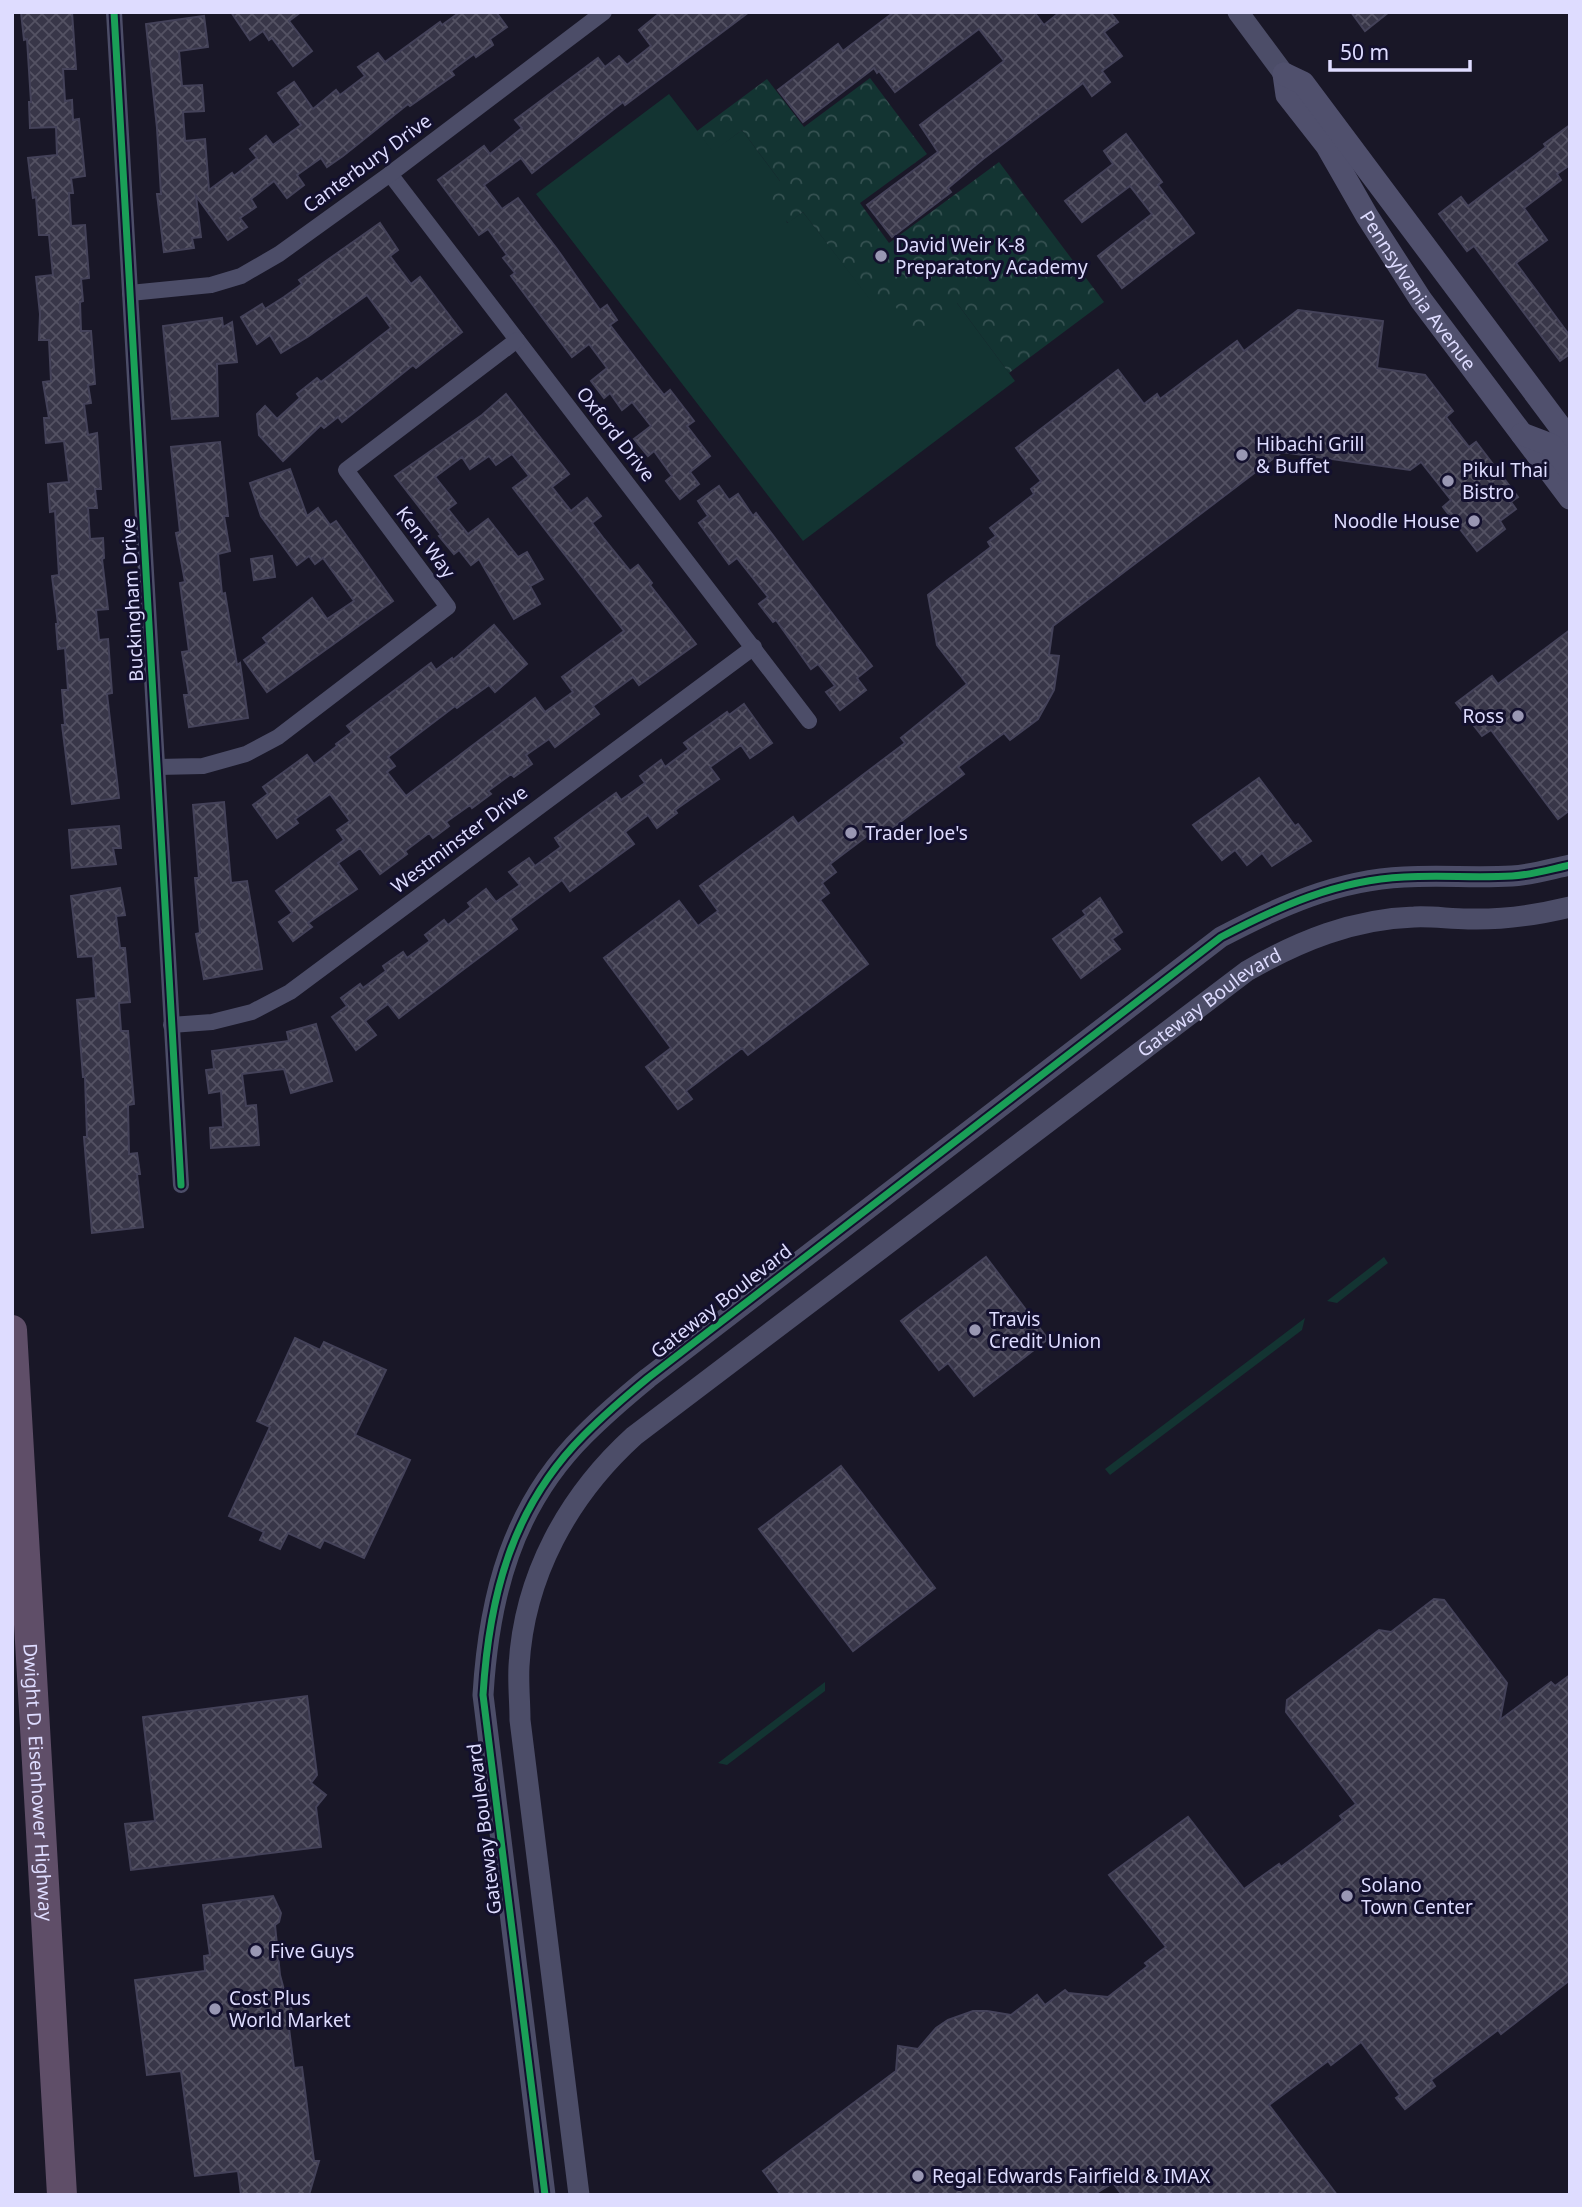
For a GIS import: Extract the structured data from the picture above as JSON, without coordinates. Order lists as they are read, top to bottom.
{
  "streets": {
    "highway": ["Dwight D. Eisenhower Highway"],
    "main road": ["Pennsylvania Avenue"],
    "street": [
      "Canterbury Drive",
      "Oxford Drive",
      "Kent Way",
      "Buckingham Drive",
      "Westminster Drive",
      "Gateway Boulevard"
    ]
  },
  "crossings": [
    ["Canterbury Drive", "Oxford Drive"],
    ["Canterbury Drive", "Buckingham Drive"],
    ["Oxford Drive", "Kent Way"],
    ["Oxford Drive", "Westminster Drive"],
    ["Kent Way", "Buckingham Drive"],
    ["Buckingham Drive", "Westminster Drive"]
  ],
  "places": [
    "David Weir K-8 Preparatory Academy",
    "Hibachi Grill & Buffet",
    "Pikul Thai Bistro",
    "Noodle House",
    "Ross",
    "Trader Joe's",
    "Travis Credit Union",
    "Solano Town Center",
    "Five Guys",
    "Cost Plus World Market",
    "Regal Edwards Fairfield & IMAX"
  ],
  "scale_bar": "50 m"
}
